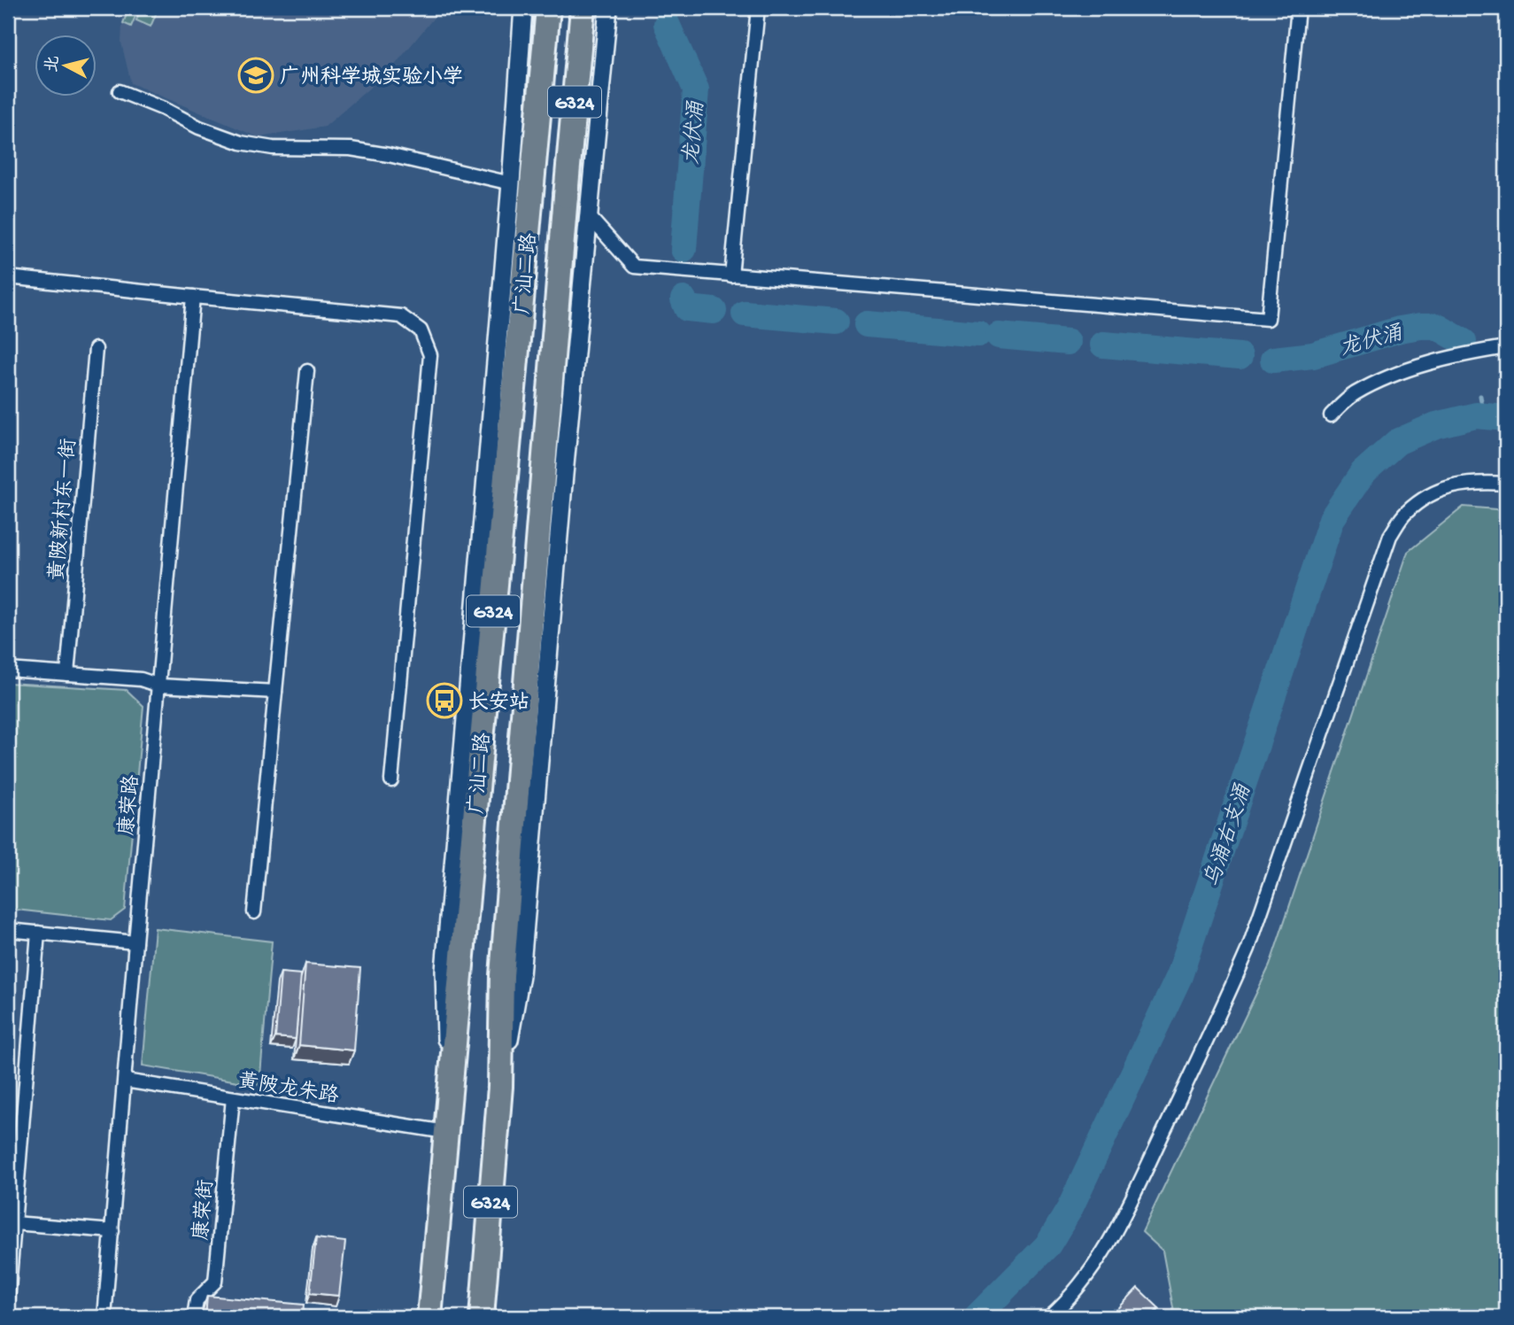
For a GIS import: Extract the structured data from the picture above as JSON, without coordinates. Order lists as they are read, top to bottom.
{
  "streets": {
    "highway": ["G324", "广汕二路"],
    "street": [
      "黄陂新村东一街",
      "康荣路",
      "黄陂龙朱路",
      "康荣街"
    ]
  },
  "crossings": [
    ["广汕二路", "黄陂龙朱路"],
    ["康荣路", "黄陂龙朱路"],
    ["黄陂龙朱路", "康荣街"]
  ],
  "water": ["龙伏涌", "乌涌右支涌"],
  "places": {
    "school or university": ["广州科学城实验小学"],
    "bus stop": ["长安站"]
  },
  "north": "left"
}
